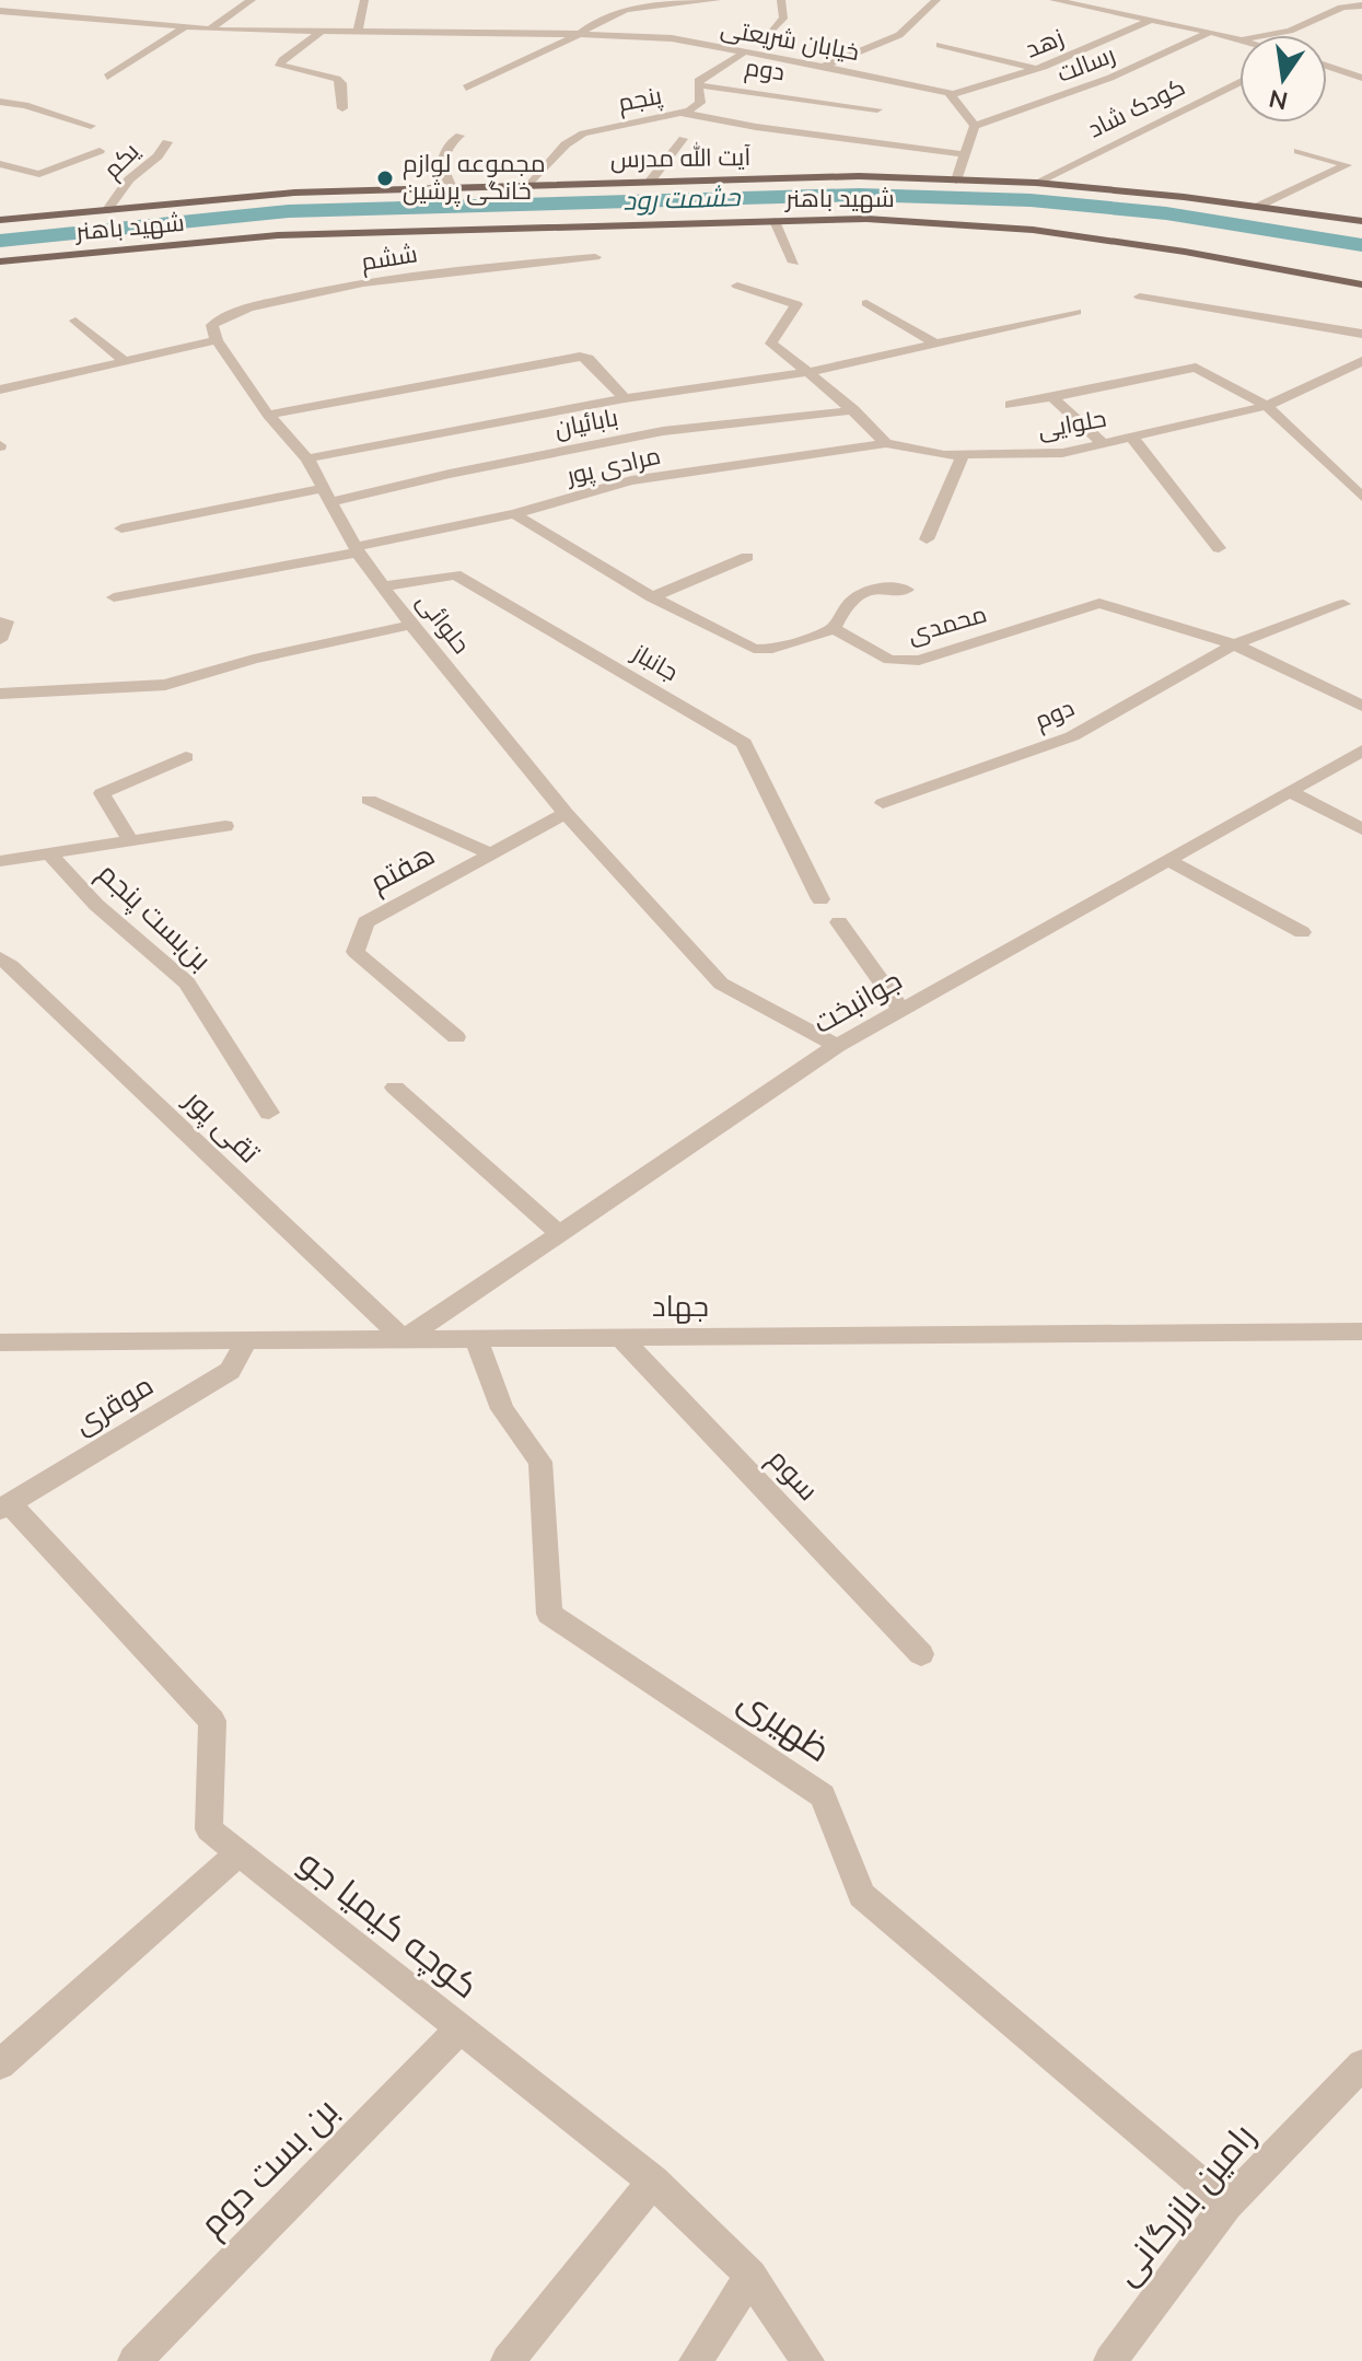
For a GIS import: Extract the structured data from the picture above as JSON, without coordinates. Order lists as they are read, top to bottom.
{
  "streets": {
    "main road": ["آیت الله مدرس", "شهید باهنر"],
    "street": [
      "خیابان شریعتی",
      "زهد",
      "رسالت",
      "دوم",
      "پنجم",
      "کودک شاد",
      "یکم",
      "ششم",
      "بابائیان",
      "حلوایی",
      "مرادی پور",
      "حلوائی",
      "محمدی",
      "جانباز",
      "هفتم",
      "بن‌بست پنجم",
      "جوانبخت",
      "تقی پور",
      "جهاد",
      "موقری",
      "سوم",
      "ظهیری",
      "کوچه کیمیا جو",
      "بن بست دوم",
      "رامین بازرگانی"
    ]
  },
  "crossings": [
    ["خیابان شریعتی", "زهد"],
    ["خیابان شریعتی", "پنجم"],
    ["دوم", "پنجم"],
    ["دوم", "محمدی"],
    ["پنجم", "آیت الله مدرس"],
    ["کودک شاد", "آیت الله مدرس"],
    ["آیت الله مدرس", "یکم"],
    ["ششم", "حلوائی"],
    ["بابائیان", "حلوائی"],
    ["حلوایی", "مرادی پور"],
    ["مرادی پور", "حلوائی"],
    ["حلوائی", "جانباز"],
    ["حلوائی", "هفتم"],
    ["حلوائی", "جوانبخت"],
    ["جوانبخت", "تقی پور"],
    ["جوانبخت", "جهاد"],
    ["تقی پور", "جهاد"],
    ["جهاد", "موقری"],
    ["جهاد", "سوم"],
    ["جهاد", "ظهیری"],
    ["موقری", "کوچه کیمیا جو"],
    ["ظهیری", "رامین بازرگانی"],
    ["کوچه کیمیا جو", "بن بست دوم"]
  ],
  "water": ["حشمت رود"],
  "places": ["مجموعه لوازم خانگی پرشین"],
  "north": "bottom"
}
